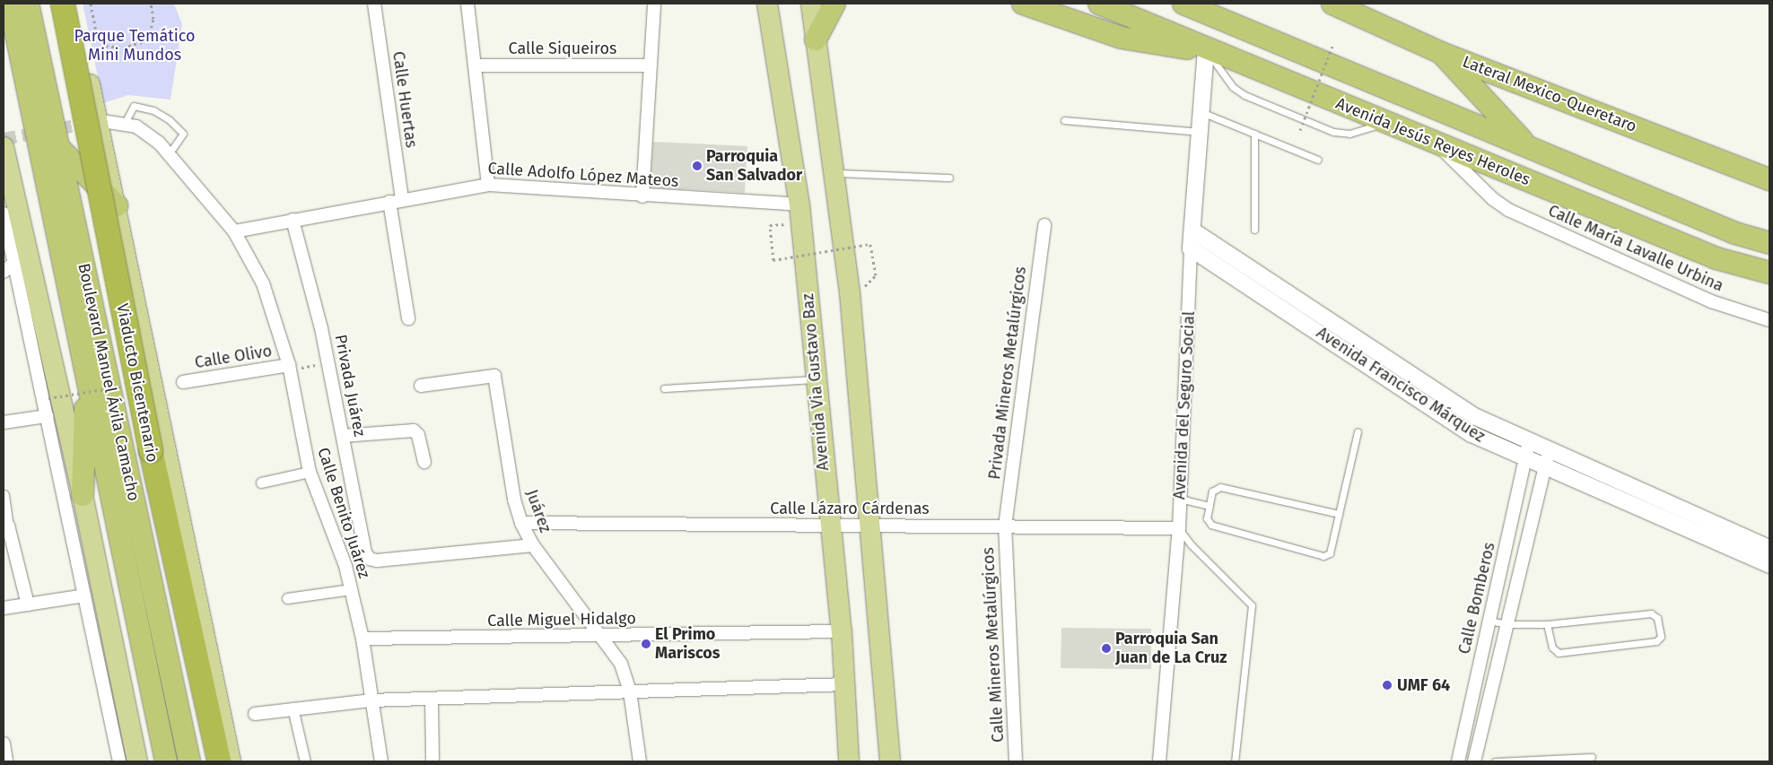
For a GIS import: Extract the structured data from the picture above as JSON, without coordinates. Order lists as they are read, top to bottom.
{
  "streets": {
    "highway": [
      "Lateral Mexico-Queretaro",
      "Avenida Jesús Reyes Heroles",
      "Boulevard Manuel Ávila Camacho",
      "Viaducto Bicentenario"
    ],
    "main road": ["Avenida Via Gustavo Baz"],
    "street": [
      "Calle Siqueiros",
      "Calle Huertas",
      "Calle Adolfo López Mateos",
      "Calle María Lavalle Urbina",
      "Calle Olivo",
      "Privada Mineros Metalúrgicos",
      "Avenida Francisco Márquez",
      "Privada Juárez",
      "Avenida del Seguro Social",
      "Calle Lázaro Cárdenas",
      "Juárez",
      "Calle Benito Juárez",
      "Calle Bomberos",
      "Calle Miguel Hidalgo",
      "Calle Mineros Metalúrgicos"
    ]
  },
  "crossings": [
    ["Calle Huertas", "Calle Adolfo López Mateos"],
    ["Avenida Jesús Reyes Heroles", "Calle María Lavalle Urbina"],
    ["Avenida Jesús Reyes Heroles", "Avenida del Seguro Social"],
    ["Calle Adolfo López Mateos", "Avenida Via Gustavo Baz"],
    ["Calle Adolfo López Mateos", "Privada Juárez"],
    ["Calle Adolfo López Mateos", "Calle Benito Juárez"],
    ["Calle Olivo", "Calle Benito Juárez"],
    ["Privada Mineros Metalúrgicos", "Calle Lázaro Cárdenas"],
    ["Privada Mineros Metalúrgicos", "Calle Mineros Metalúrgicos"],
    ["Avenida Via Gustavo Baz", "Calle Lázaro Cárdenas"],
    ["Avenida Via Gustavo Baz", "Calle Miguel Hidalgo"],
    ["Avenida Francisco Márquez", "Avenida del Seguro Social"],
    ["Avenida Francisco Márquez", "Calle Bomberos"],
    ["Privada Juárez", "Juárez"],
    ["Avenida del Seguro Social", "Calle Lázaro Cárdenas"],
    ["Calle Lázaro Cárdenas", "Juárez"],
    ["Calle Lázaro Cárdenas", "Calle Mineros Metalúrgicos"],
    ["Juárez", "Calle Miguel Hidalgo"],
    ["Calle Benito Juárez", "Calle Miguel Hidalgo"]
  ],
  "parks": ["Parque Temático Mini Mundos"],
  "places": [
    "Parroquia San Salvador",
    "El Primo Mariscos",
    "Parroquia San Juan de La Cruz",
    "UMF 64"
  ]
}
